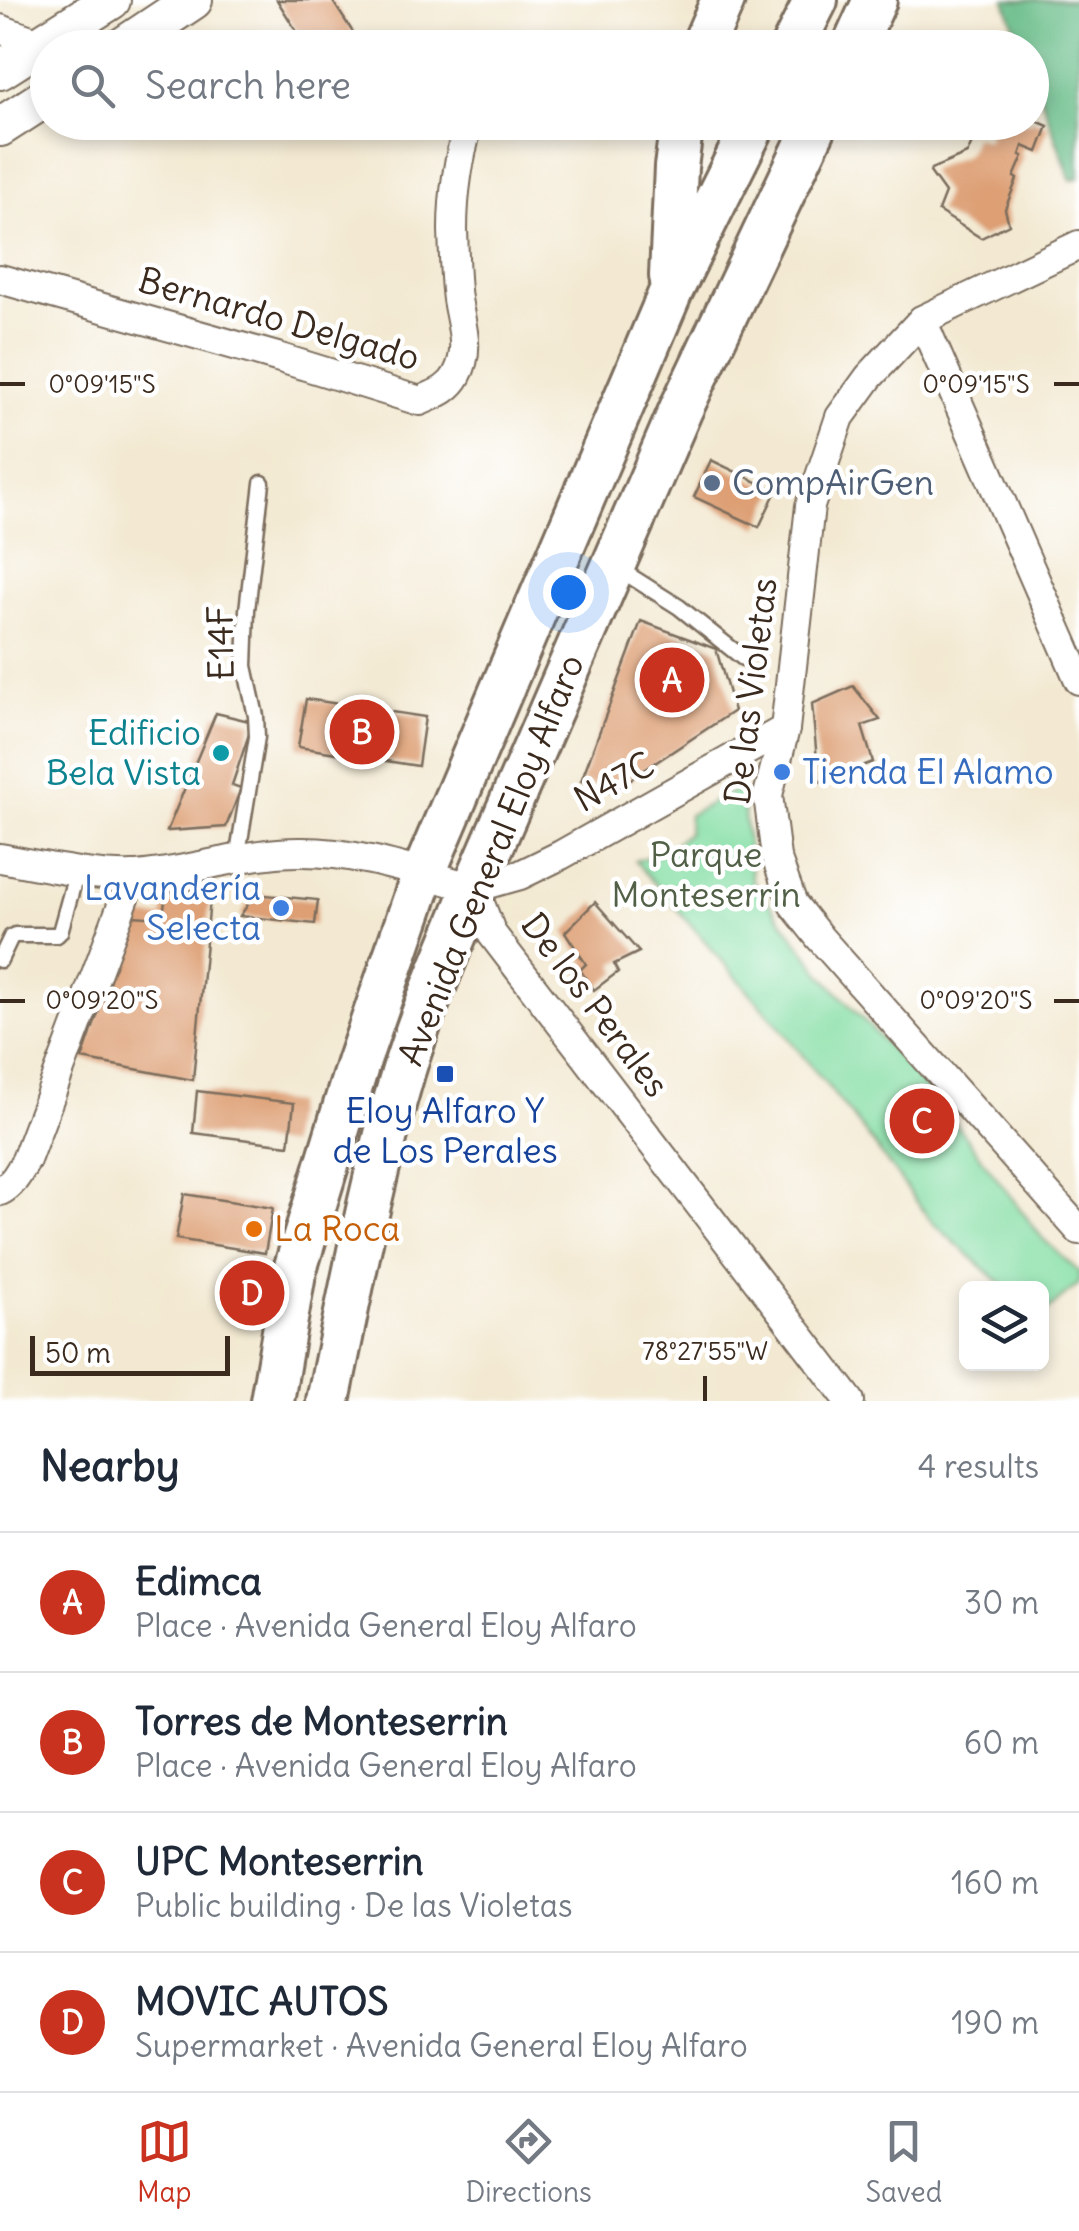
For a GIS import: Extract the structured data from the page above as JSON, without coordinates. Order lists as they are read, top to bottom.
{
  "streets": {
    "main road": ["Avenida General Eloy Alfaro"],
    "street": [
      "Bernardo Delgado",
      "De las Violetas",
      "N47C",
      "De los Perales"
    ],
    "lane": ["E14F"]
  },
  "crossings": [
    ["De las Violetas", "N47C"],
    ["N47C", "Avenida General Eloy Alfaro"],
    ["N47C", "De los Perales"],
    ["Avenida General Eloy Alfaro", "De los Perales"]
  ],
  "parks": ["Parque Monteserrín"],
  "places": {
    "other": [
      "CompAirGen",
      "Edificio Bela Vista",
      "Tienda El Alamo",
      "Lavandería Selecta",
      "La Roca"
    ],
    "transit": ["Eloy Alfaro Y de Los Perales"]
  },
  "scale_bar": "50 m",
  "page": {
    "search": "Search here",
    "pins": [
      "A",
      "B",
      "C",
      "D"
    ],
    "scale": "50 m",
    "heading": ["Nearby", "4 results"],
    "list": [
      {
        "mark": "A",
        "name": "Edimca",
        "note": "Place · Avenida General Eloy Alfaro",
        "value": "30 m"
      },
      {
        "mark": "B",
        "name": "Torres de Monteserrin",
        "note": "Place · Avenida General Eloy Alfaro",
        "value": "60 m"
      },
      {
        "mark": "C",
        "name": "UPC Monteserrin",
        "note": "Public building · De las Violetas",
        "value": "160 m"
      },
      {
        "mark": "D",
        "name": "MOVIC AUTOS",
        "note": "Supermarket · Avenida General Eloy Alfaro",
        "value": "190 m"
      }
    ],
    "nav": ["Map", "Directions", "Saved"]
  },
  "coordinates": ["0°09'15\"S", "0°09'20\"S", "78°27'55\"W"]
}
